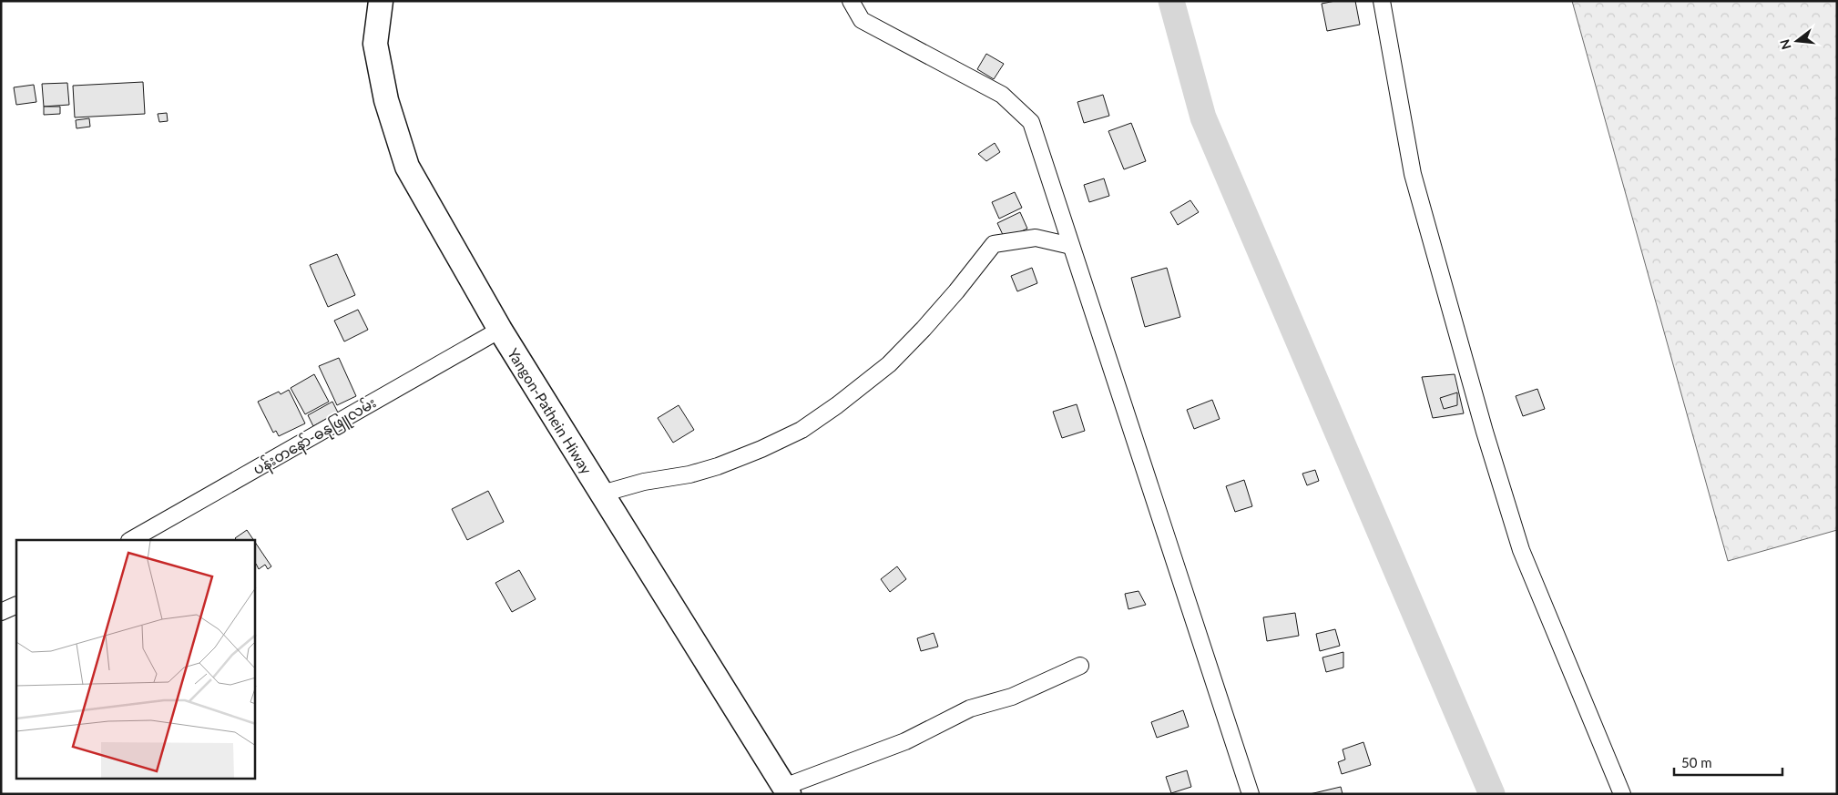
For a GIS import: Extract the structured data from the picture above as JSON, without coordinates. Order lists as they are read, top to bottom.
{
  "streets": {
    "highway": ["Yangon-Pathein Hiway"],
    "street": ["ပန်းတနော်-ဓနုဖြူလမ်း"]
  },
  "crossings": [
    ["Yangon-Pathein Hiway", "ပန်းတနော်-ဓနုဖြူလမ်း"]
  ],
  "scale_bar": "50 m",
  "north": "left"
}
